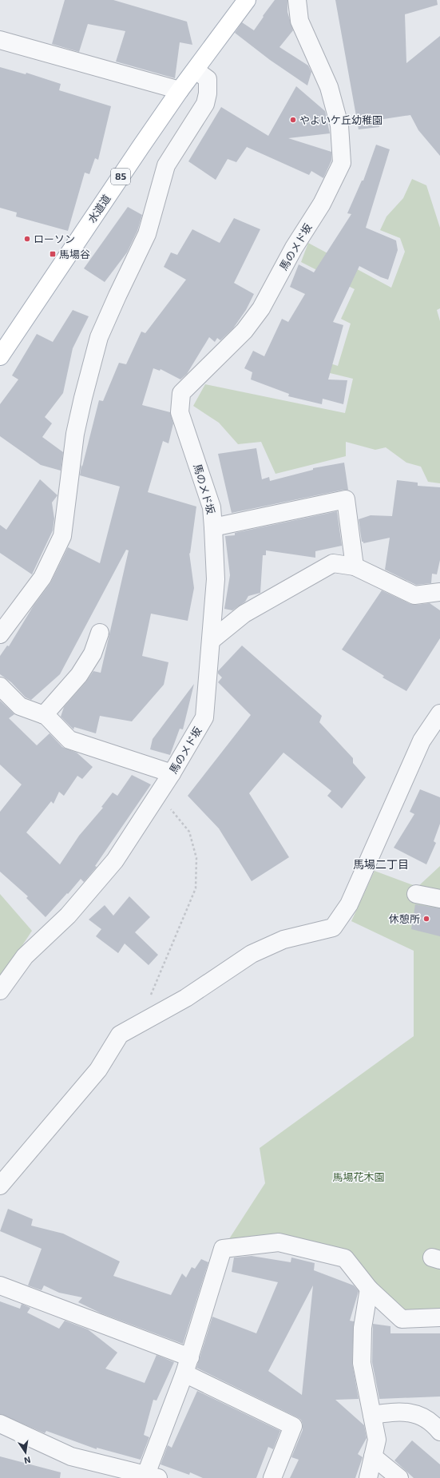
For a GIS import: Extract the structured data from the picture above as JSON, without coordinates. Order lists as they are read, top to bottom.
{
  "streets": {
    "main road": ["85", "水道道"],
    "street": ["馬のメド坂"]
  },
  "districts": ["馬場二丁目"],
  "parks": ["馬場花木園"],
  "places": {
    "other": ["やよいケ丘幼稚園", "ローソン", "休憩所"],
    "transit": ["馬場谷"]
  },
  "north": "bottom"
}
